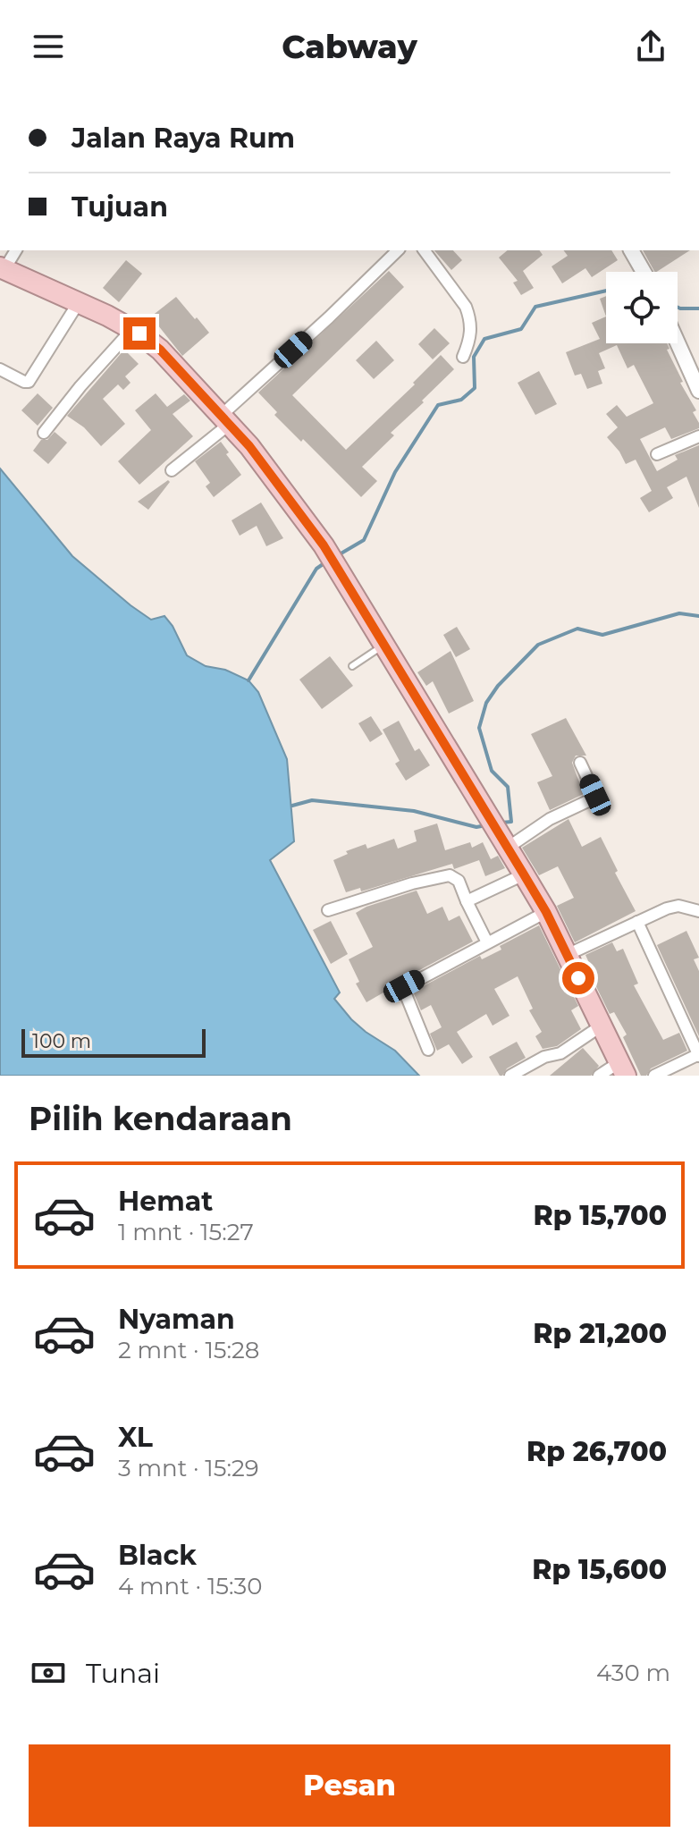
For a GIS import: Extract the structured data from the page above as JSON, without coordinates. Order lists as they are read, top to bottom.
{
  "scale_bar": "100 m",
  "page": {
    "header": "Cabway",
    "banner": ["Jalan Raya Rum", "Tujuan"],
    "scale": "100 m",
    "heading": "Pilih kendaraan",
    "list": [
      {
        "name": "Hemat",
        "note": "1 mnt · 15:27",
        "value": "Rp 15,700"
      },
      {
        "name": "Nyaman",
        "note": "2 mnt · 15:28",
        "value": "Rp 21,200"
      },
      {
        "name": "XL",
        "note": "3 mnt · 15:29",
        "value": "Rp 26,700"
      },
      {
        "name": "Black",
        "note": "4 mnt · 15:30",
        "value": "Rp 15,600"
      }
    ],
    "pay": ["Tunai", "430 m"],
    "buttons": "Pesan"
  }
}
